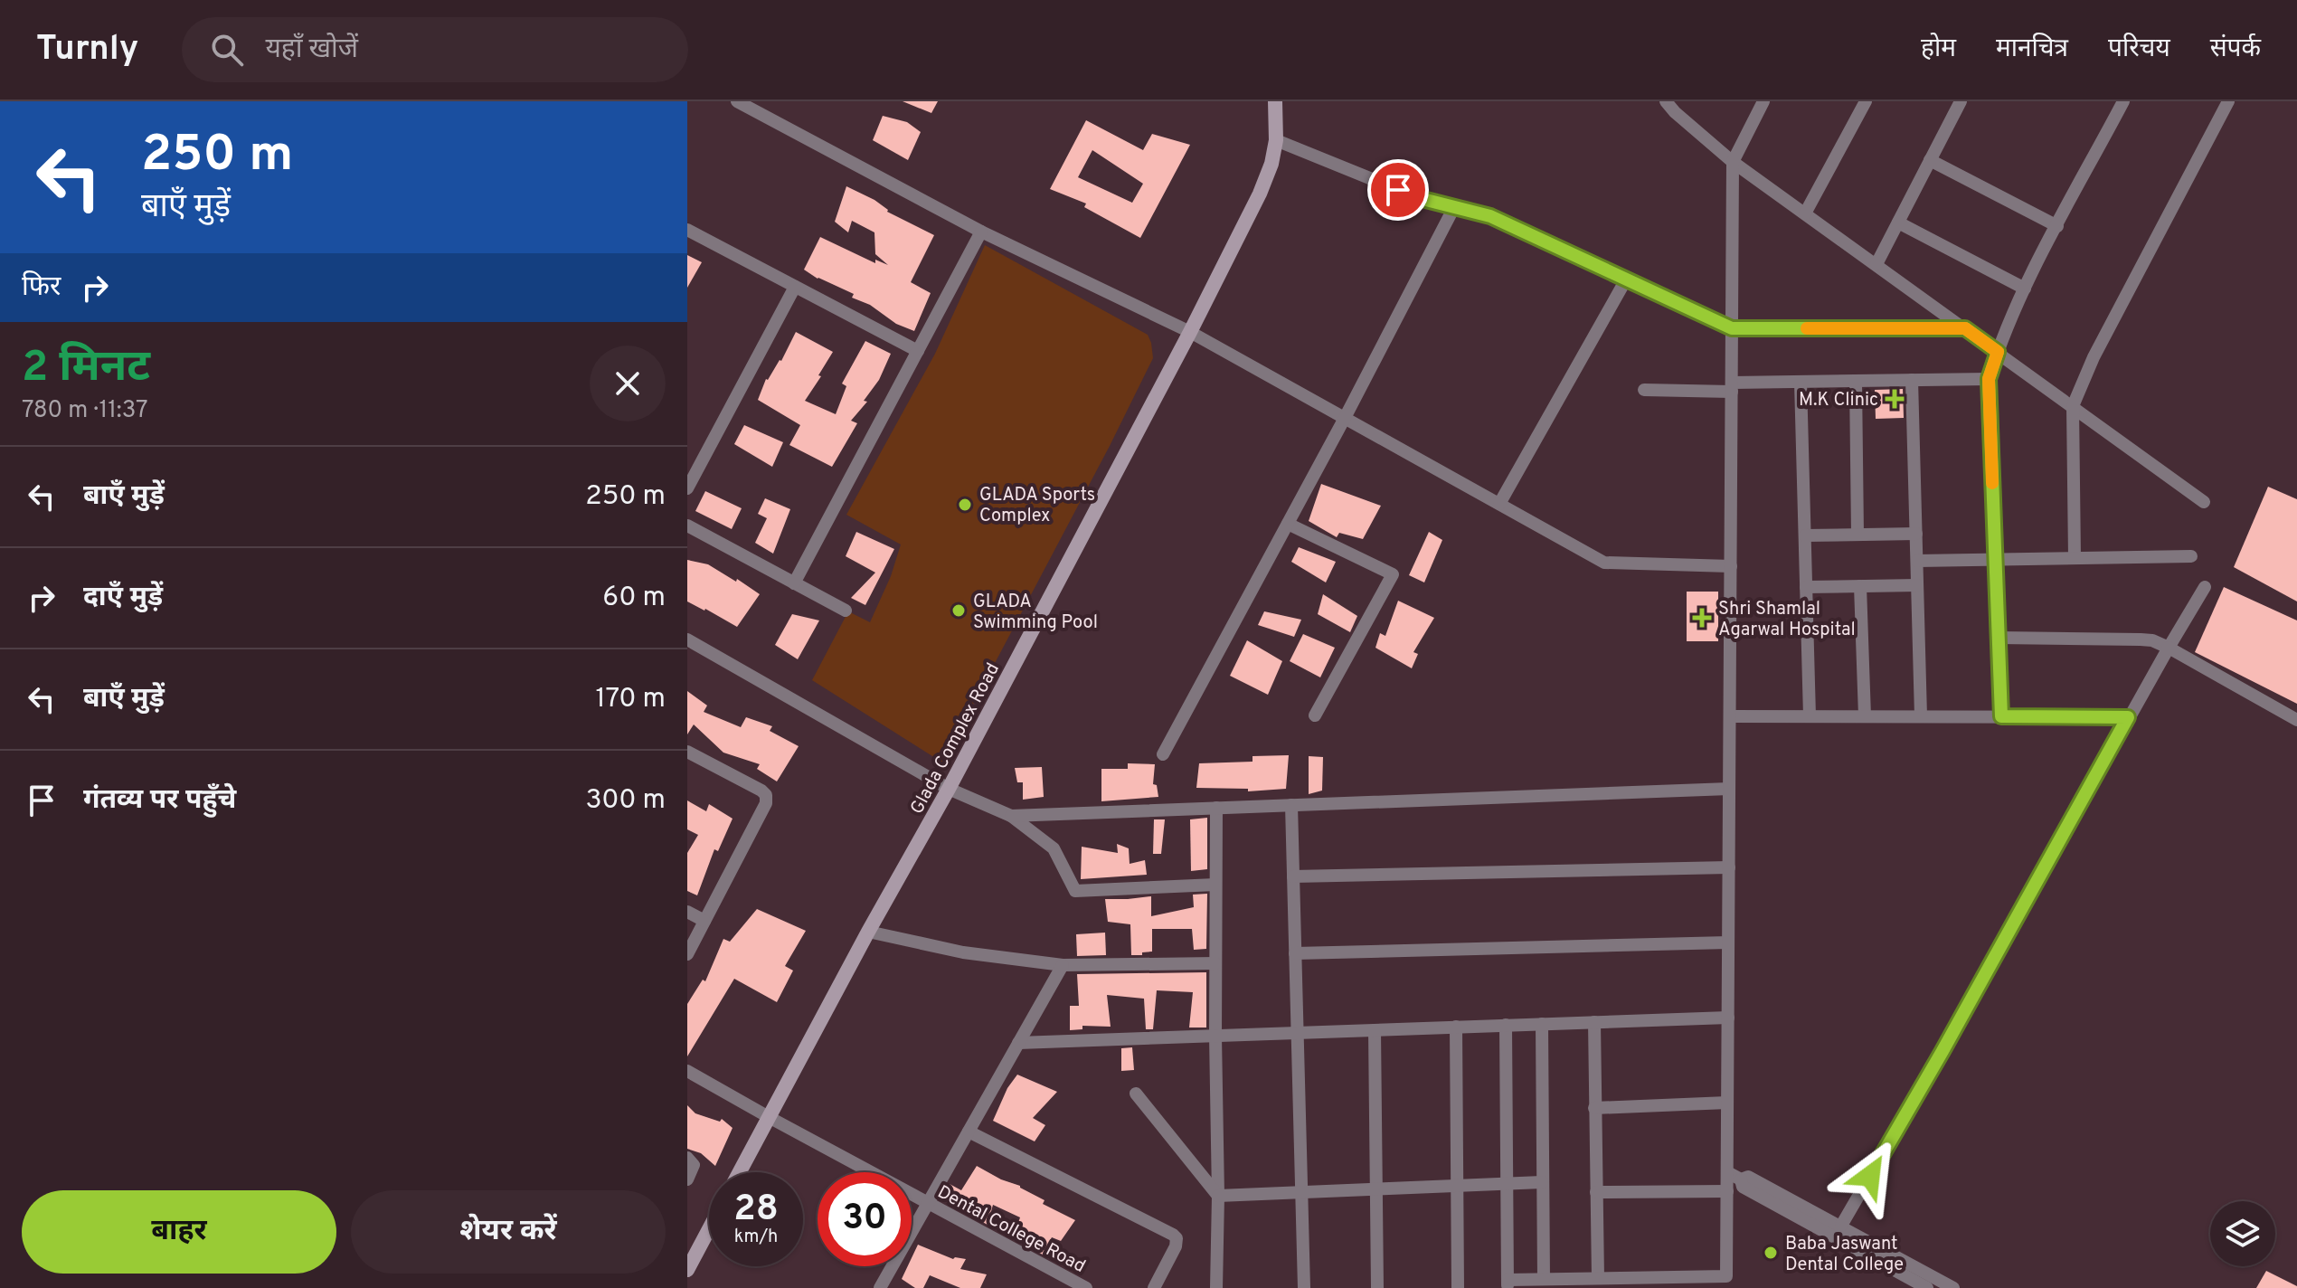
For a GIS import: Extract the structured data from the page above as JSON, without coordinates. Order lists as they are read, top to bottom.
{
  "streets": {
    "street": ["Glada Complex Road", "Dental College Road"]
  },
  "crossings": [
    ["Glada Complex Road", "Dental College Road"]
  ],
  "places": {
    "health": ["M.K Clinic", "Shri Shamlal Agarwal Hospital"],
    "other": ["GLADA Sports Complex", "GLADA Swimming Pool", "Baba Jaswant Dental College"]
  },
  "page": {
    "header": "Turnly",
    "search": "यहाँ खोजें",
    "nav": [
      "होम",
      "मानचित्र",
      "परिचय",
      "संपर्क"
    ],
    "turn": ["250 m", "बाएँ मुड़ें"],
    "then": "फिर",
    "heading": ["2 मिनट", "780 m · 11:37"],
    "list": [
      {
        "name": "बाएँ मुड़ें",
        "value": "250 m"
      },
      {
        "name": "दाएँ मुड़ें",
        "value": "60 m"
      },
      {
        "name": "बाएँ मुड़ें",
        "value": "170 m"
      },
      {
        "name": "गंतव्य पर पहुँचे",
        "value": "300 m"
      }
    ],
    "speed": "28 km/h",
    "limit": "30",
    "buttons": ["बाहर", "शेयर करें"]
  }
}
